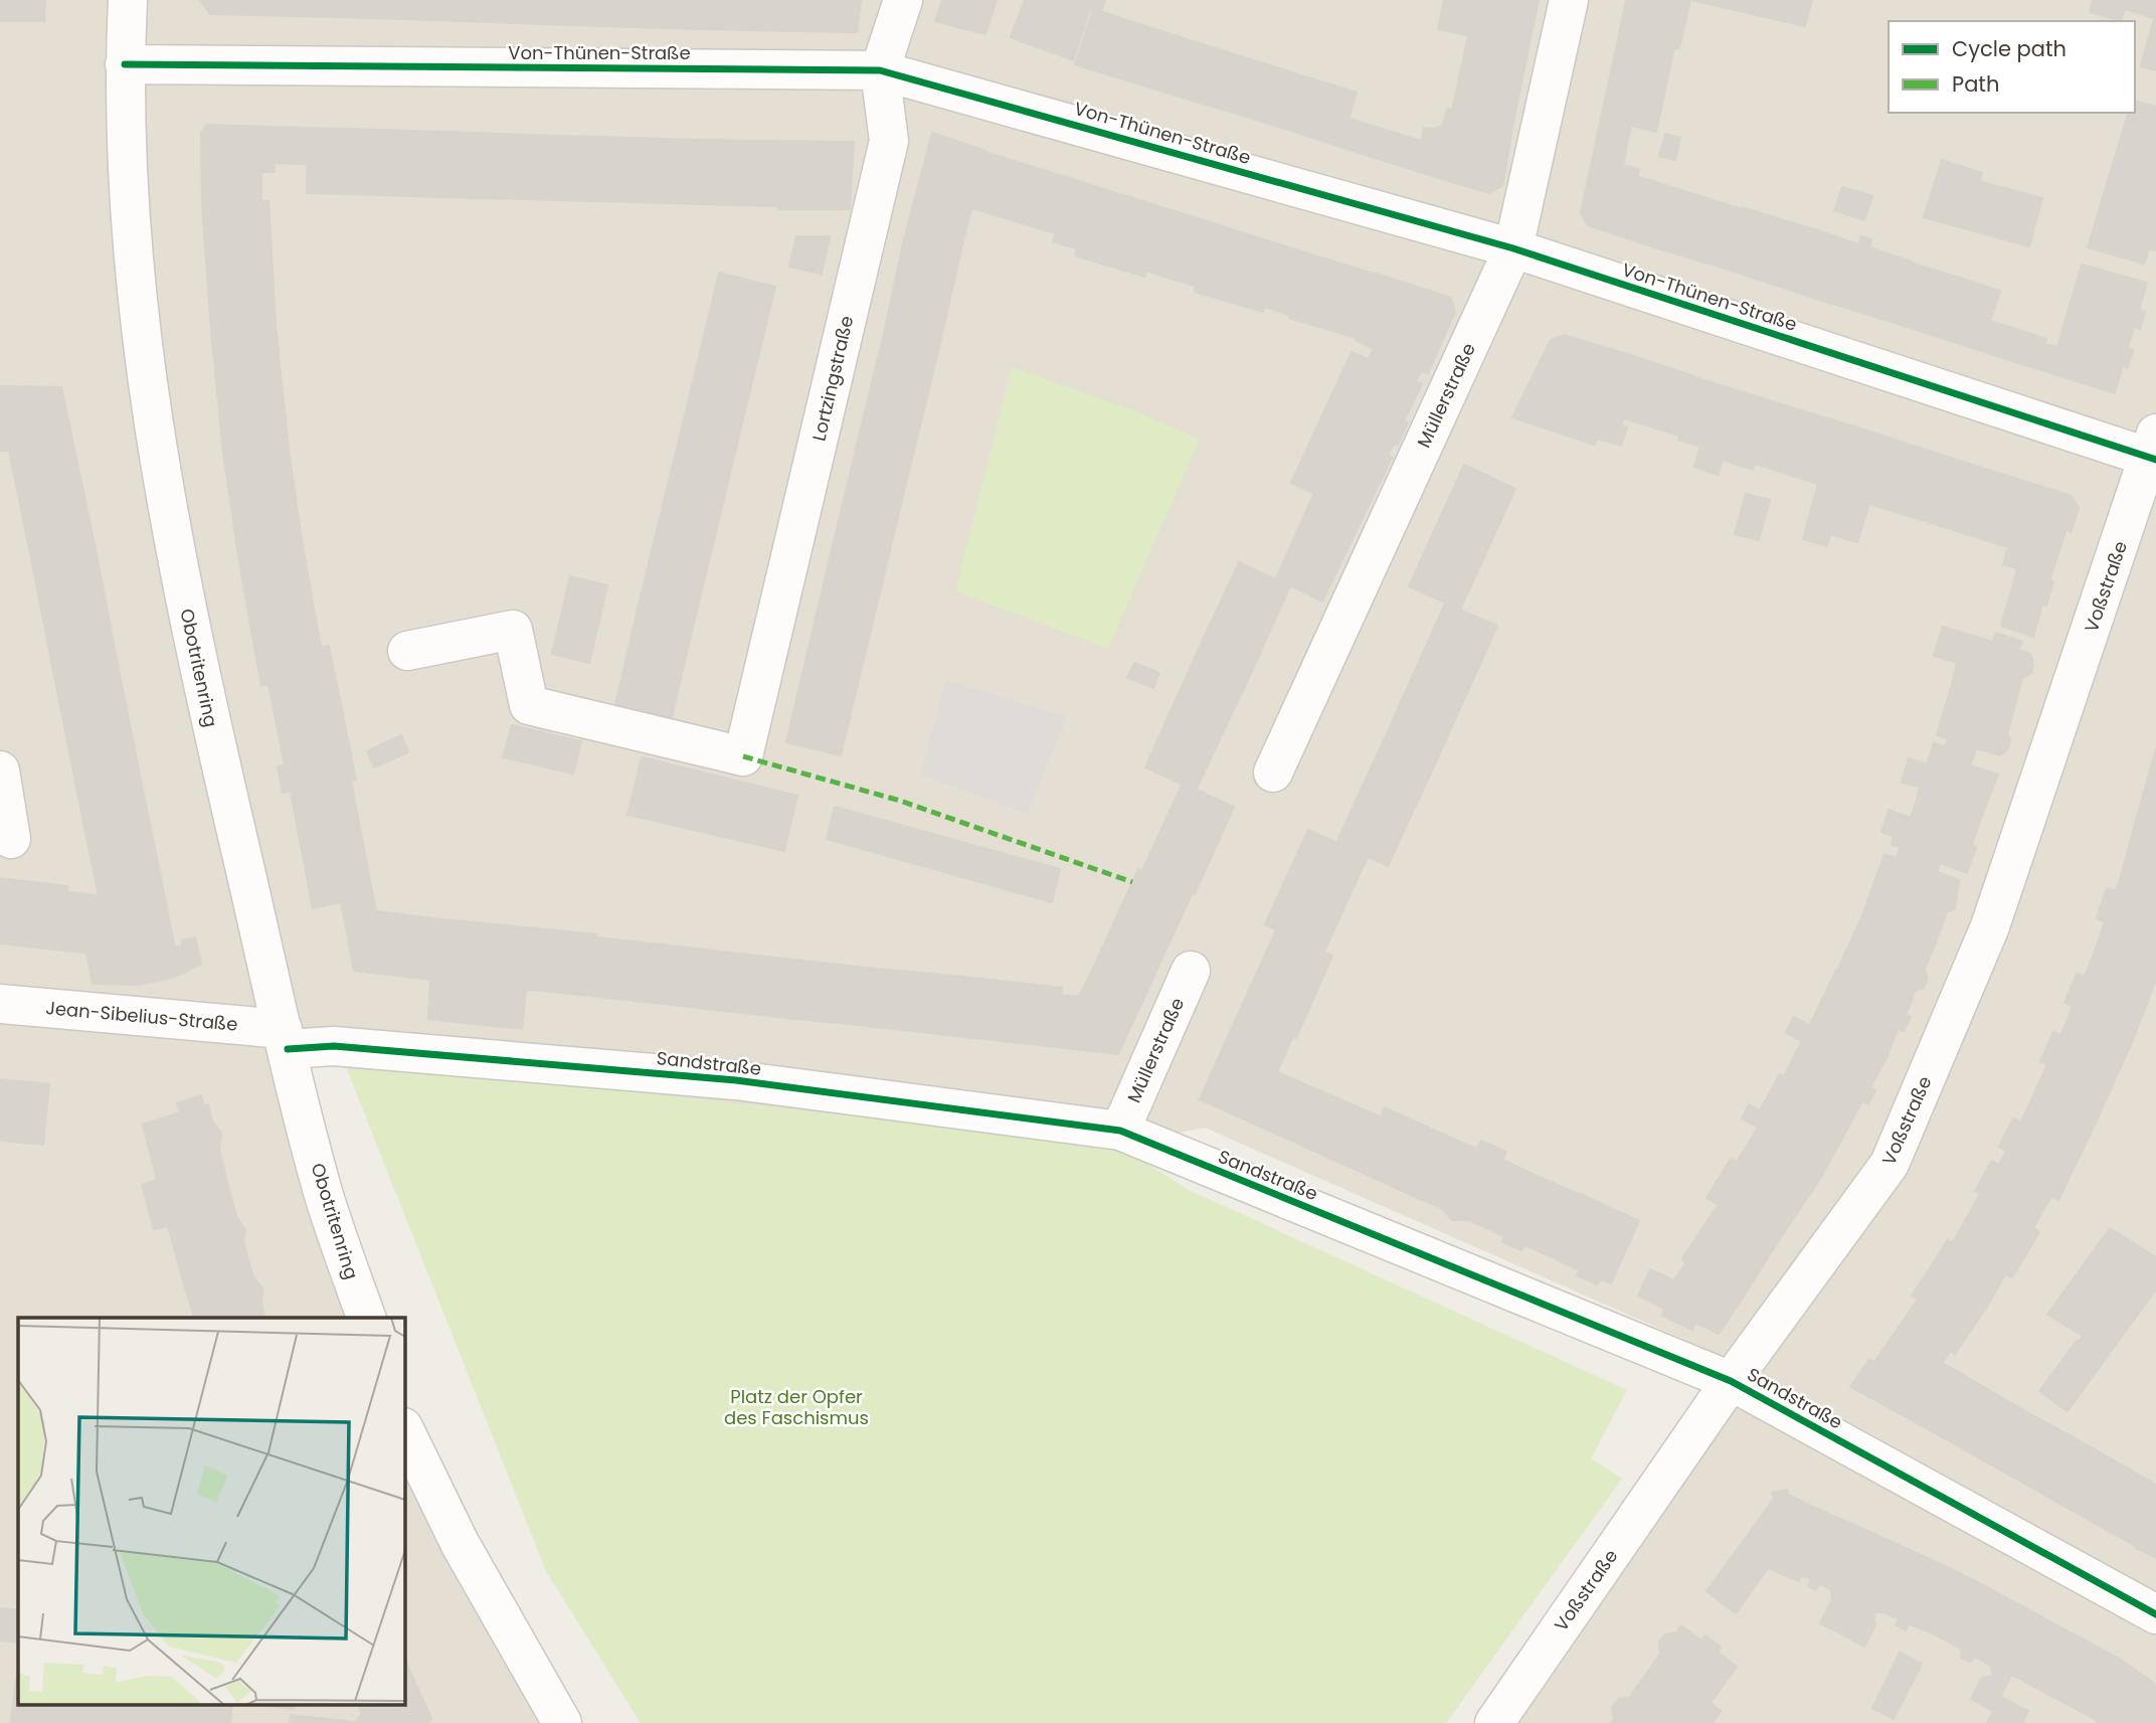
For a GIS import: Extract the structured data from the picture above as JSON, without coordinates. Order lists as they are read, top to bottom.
{
  "streets": {
    "street": [
      "Von-Thünen-Straße",
      "Lortzingstraße",
      "Müllerstraße",
      "Voßstraße",
      "Obotritenring",
      "Jean-Sibelius-Straße",
      "Sandstraße"
    ]
  },
  "crossings": [
    ["Von-Thünen-Straße", "Lortzingstraße"],
    ["Von-Thünen-Straße", "Müllerstraße"],
    ["Von-Thünen-Straße", "Voßstraße"],
    ["Von-Thünen-Straße", "Obotritenring"],
    ["Müllerstraße", "Sandstraße"],
    ["Voßstraße", "Sandstraße"],
    ["Obotritenring", "Jean-Sibelius-Straße"],
    ["Obotritenring", "Sandstraße"],
    ["Jean-Sibelius-Straße", "Sandstraße"]
  ],
  "parks": ["Platz der Opfer des Faschismus"],
  "legend": ["Cycle path", "Path"]
}
